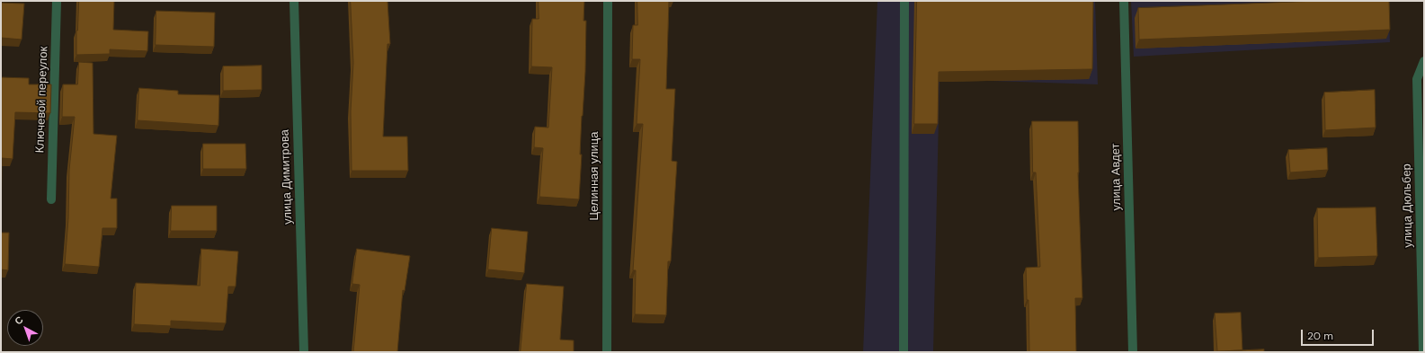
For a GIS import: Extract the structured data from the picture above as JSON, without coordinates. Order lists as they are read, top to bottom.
{
  "streets": {
    "street": [
      "Ключевой переулок",
      "Целинная улица",
      "улица Димитрова",
      "улица Авдет",
      "улица Дюльбер"
    ]
  },
  "scale_bar": "20 m",
  "north": "top left"
}
